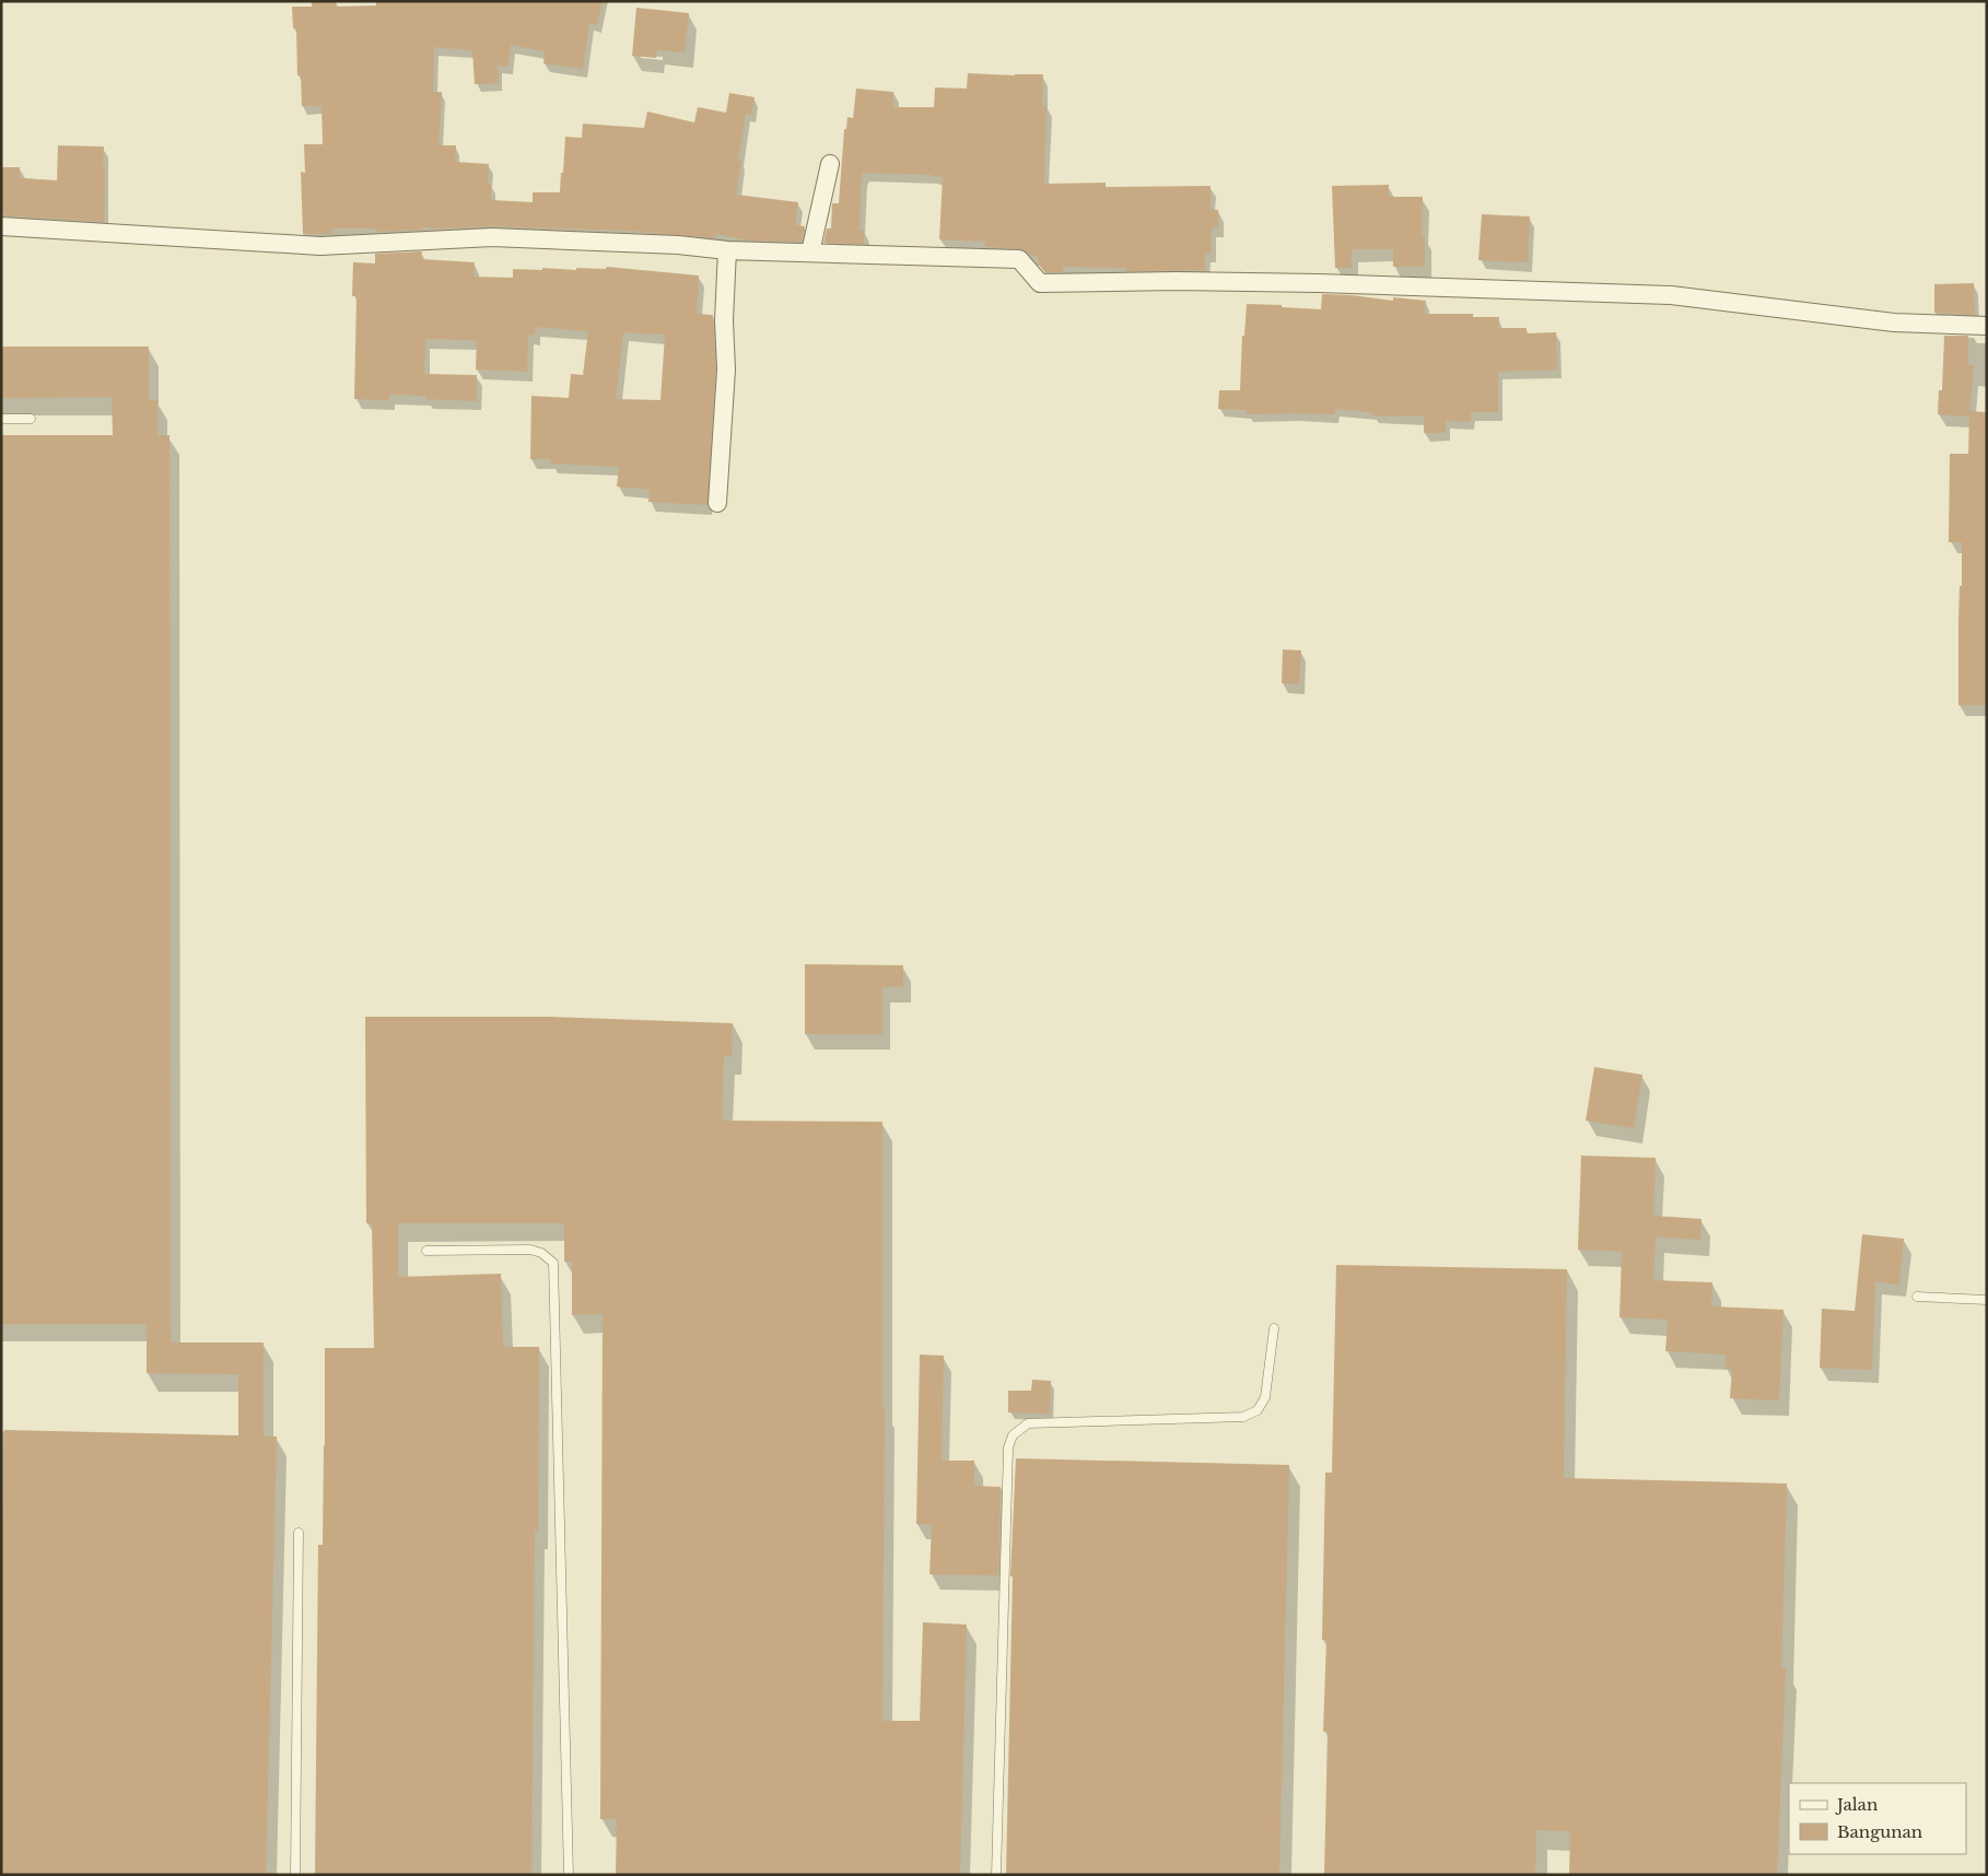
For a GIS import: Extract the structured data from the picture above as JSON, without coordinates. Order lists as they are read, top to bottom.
{
  "legend": ["Jalan", "Bangunan"]
}
